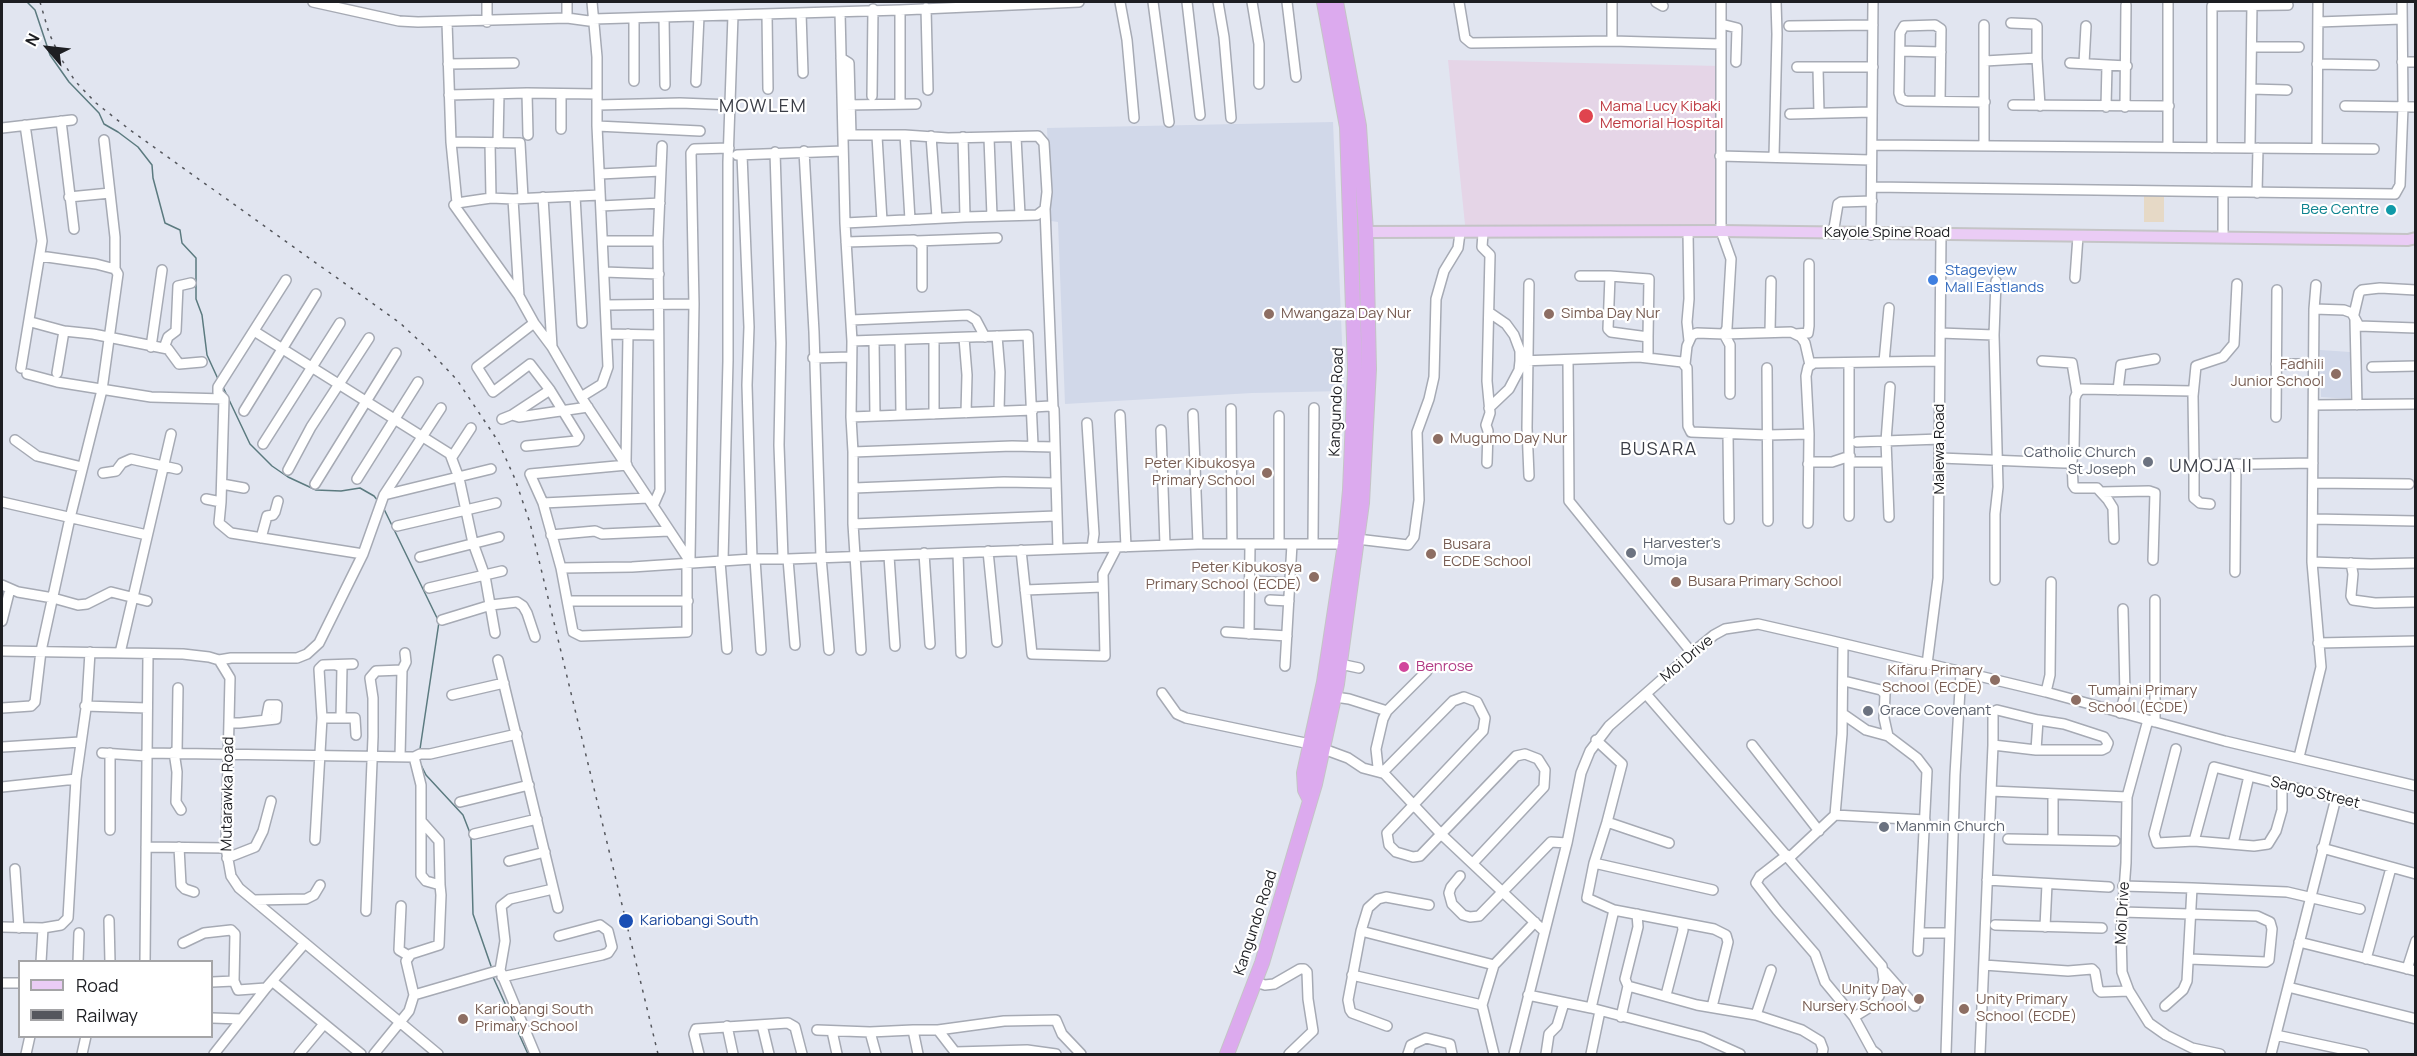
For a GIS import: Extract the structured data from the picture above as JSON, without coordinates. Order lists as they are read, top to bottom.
{
  "streets": {
    "highway": ["Kangundo Road"],
    "main road": ["Kayole Spine Road"],
    "street": [
      "Malewa Road",
      "Moi Drive",
      "Sango Street",
      "Mutarawka Road"
    ]
  },
  "crossings": [
    ["Kayole Spine Road", "Kangundo Road"],
    ["Kayole Spine Road", "Malewa Road"],
    ["Malewa Road", "Moi Drive"]
  ],
  "districts": ["MOWLEM", "BUSARA", "UMOJA II"],
  "places": [
    "Mama Lucy Kibaki Memorial Hospital",
    "Bee Centre",
    "Stageview Mall Eastlands",
    "Mwangaza Day Nur",
    "Simba Day Nur",
    "Fadhili Junior School",
    "Mugumo Day Nur",
    "Catholic Church St Joseph",
    "Peter Kibukosya Primary School",
    "Harvester's Umoja",
    "Busara ECDE School",
    "Peter Kibukosya Primary School (ECDE)",
    "Busara Primary School",
    "Benrose",
    "Kifaru Primary School (ECDE)",
    "Tumaini Primary School (ECDE)",
    "Grace Covenant",
    "Manmin Church",
    "Kariobangi South",
    "Unity Day Nursery School",
    "Unity Primary School (ECDE)",
    "Kariobangi South Primary School"
  ],
  "legend": ["Road", "Railway"],
  "north": "top left"
}
